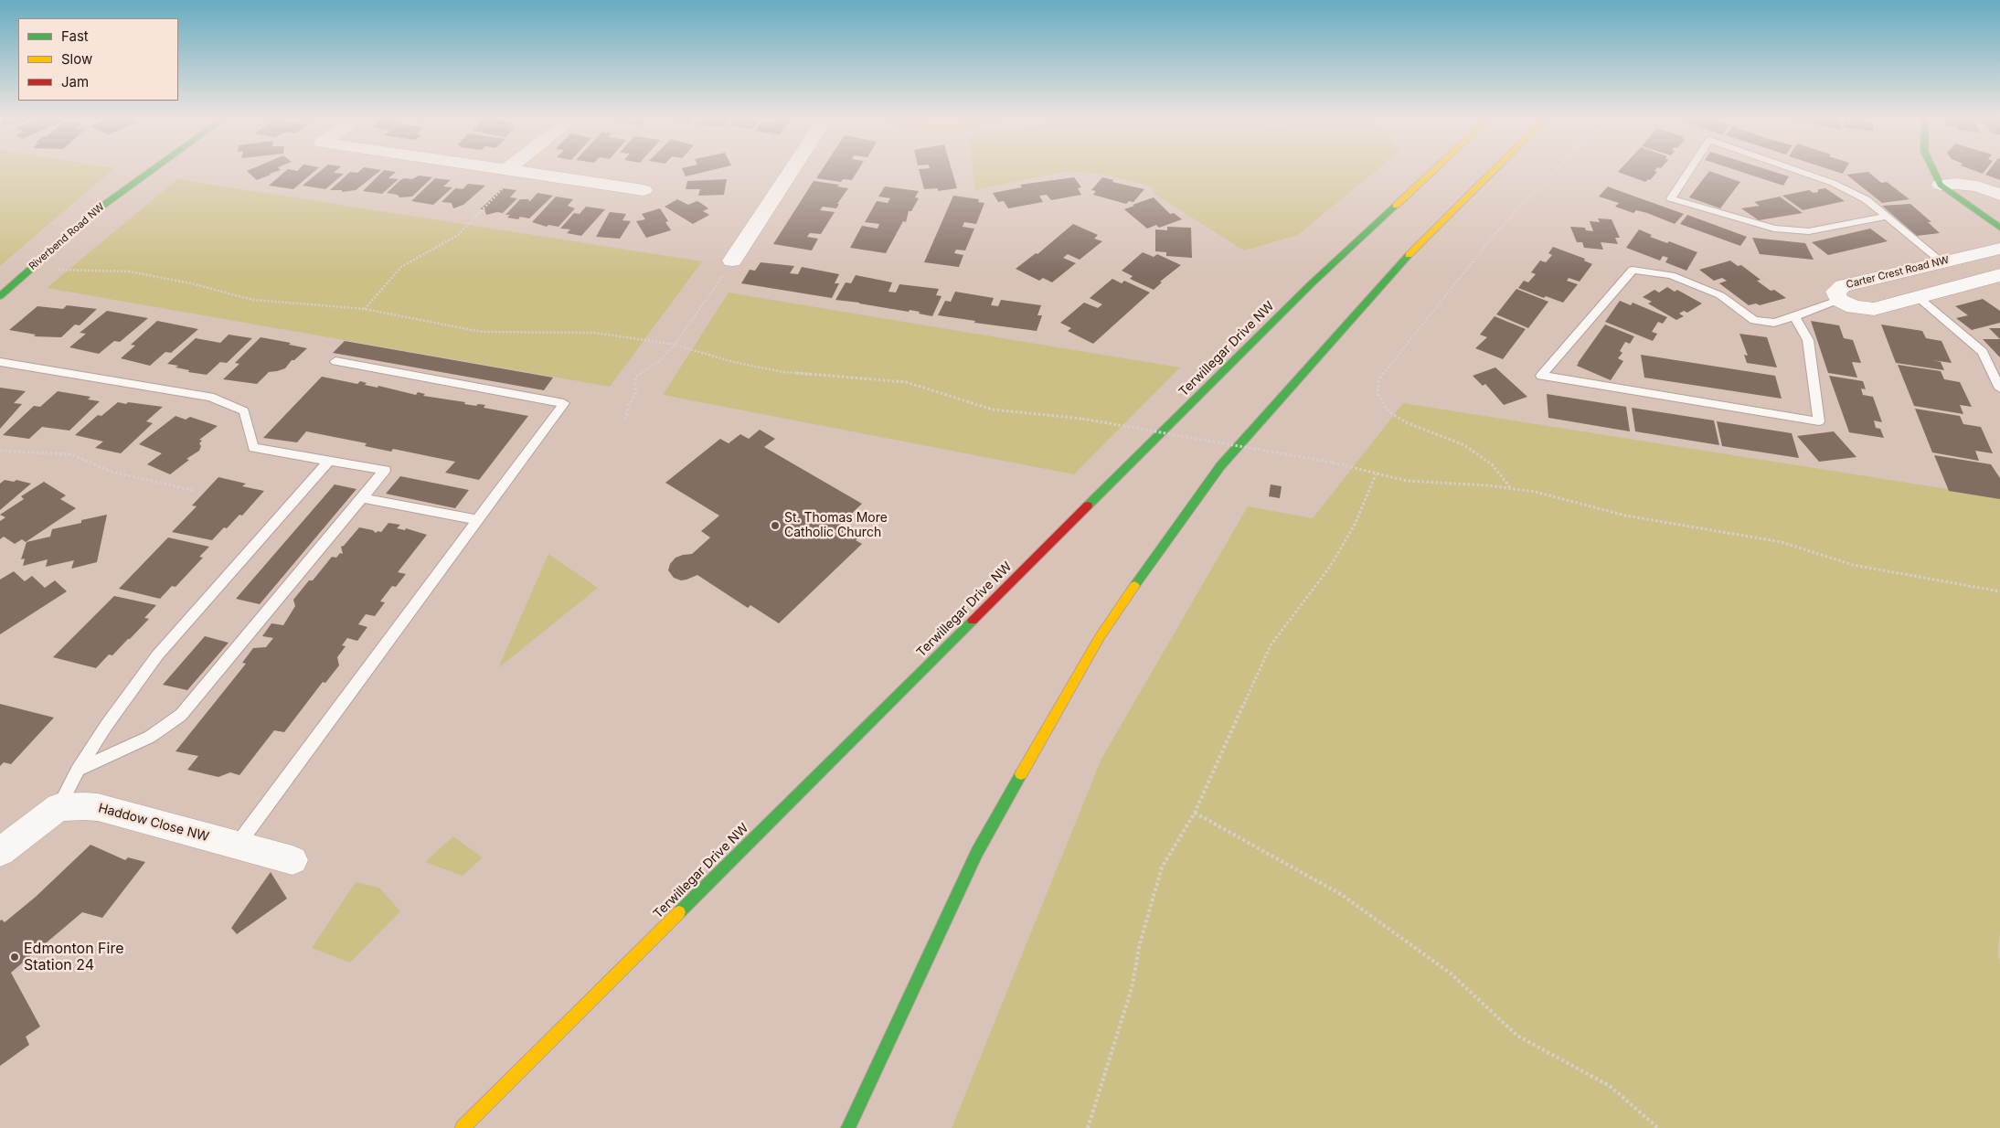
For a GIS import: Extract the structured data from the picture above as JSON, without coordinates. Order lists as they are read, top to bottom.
{
  "streets": {
    "main road": ["Riverbend Road NW", "Terwillegar Drive NW"],
    "street": ["Carter Crest Road NW", "Haddow Close NW"]
  },
  "places": ["St. Thomas More Catholic Church", "Edmonton Fire Station 24"],
  "legend": ["Fast", "Slow", "Jam"]
}
